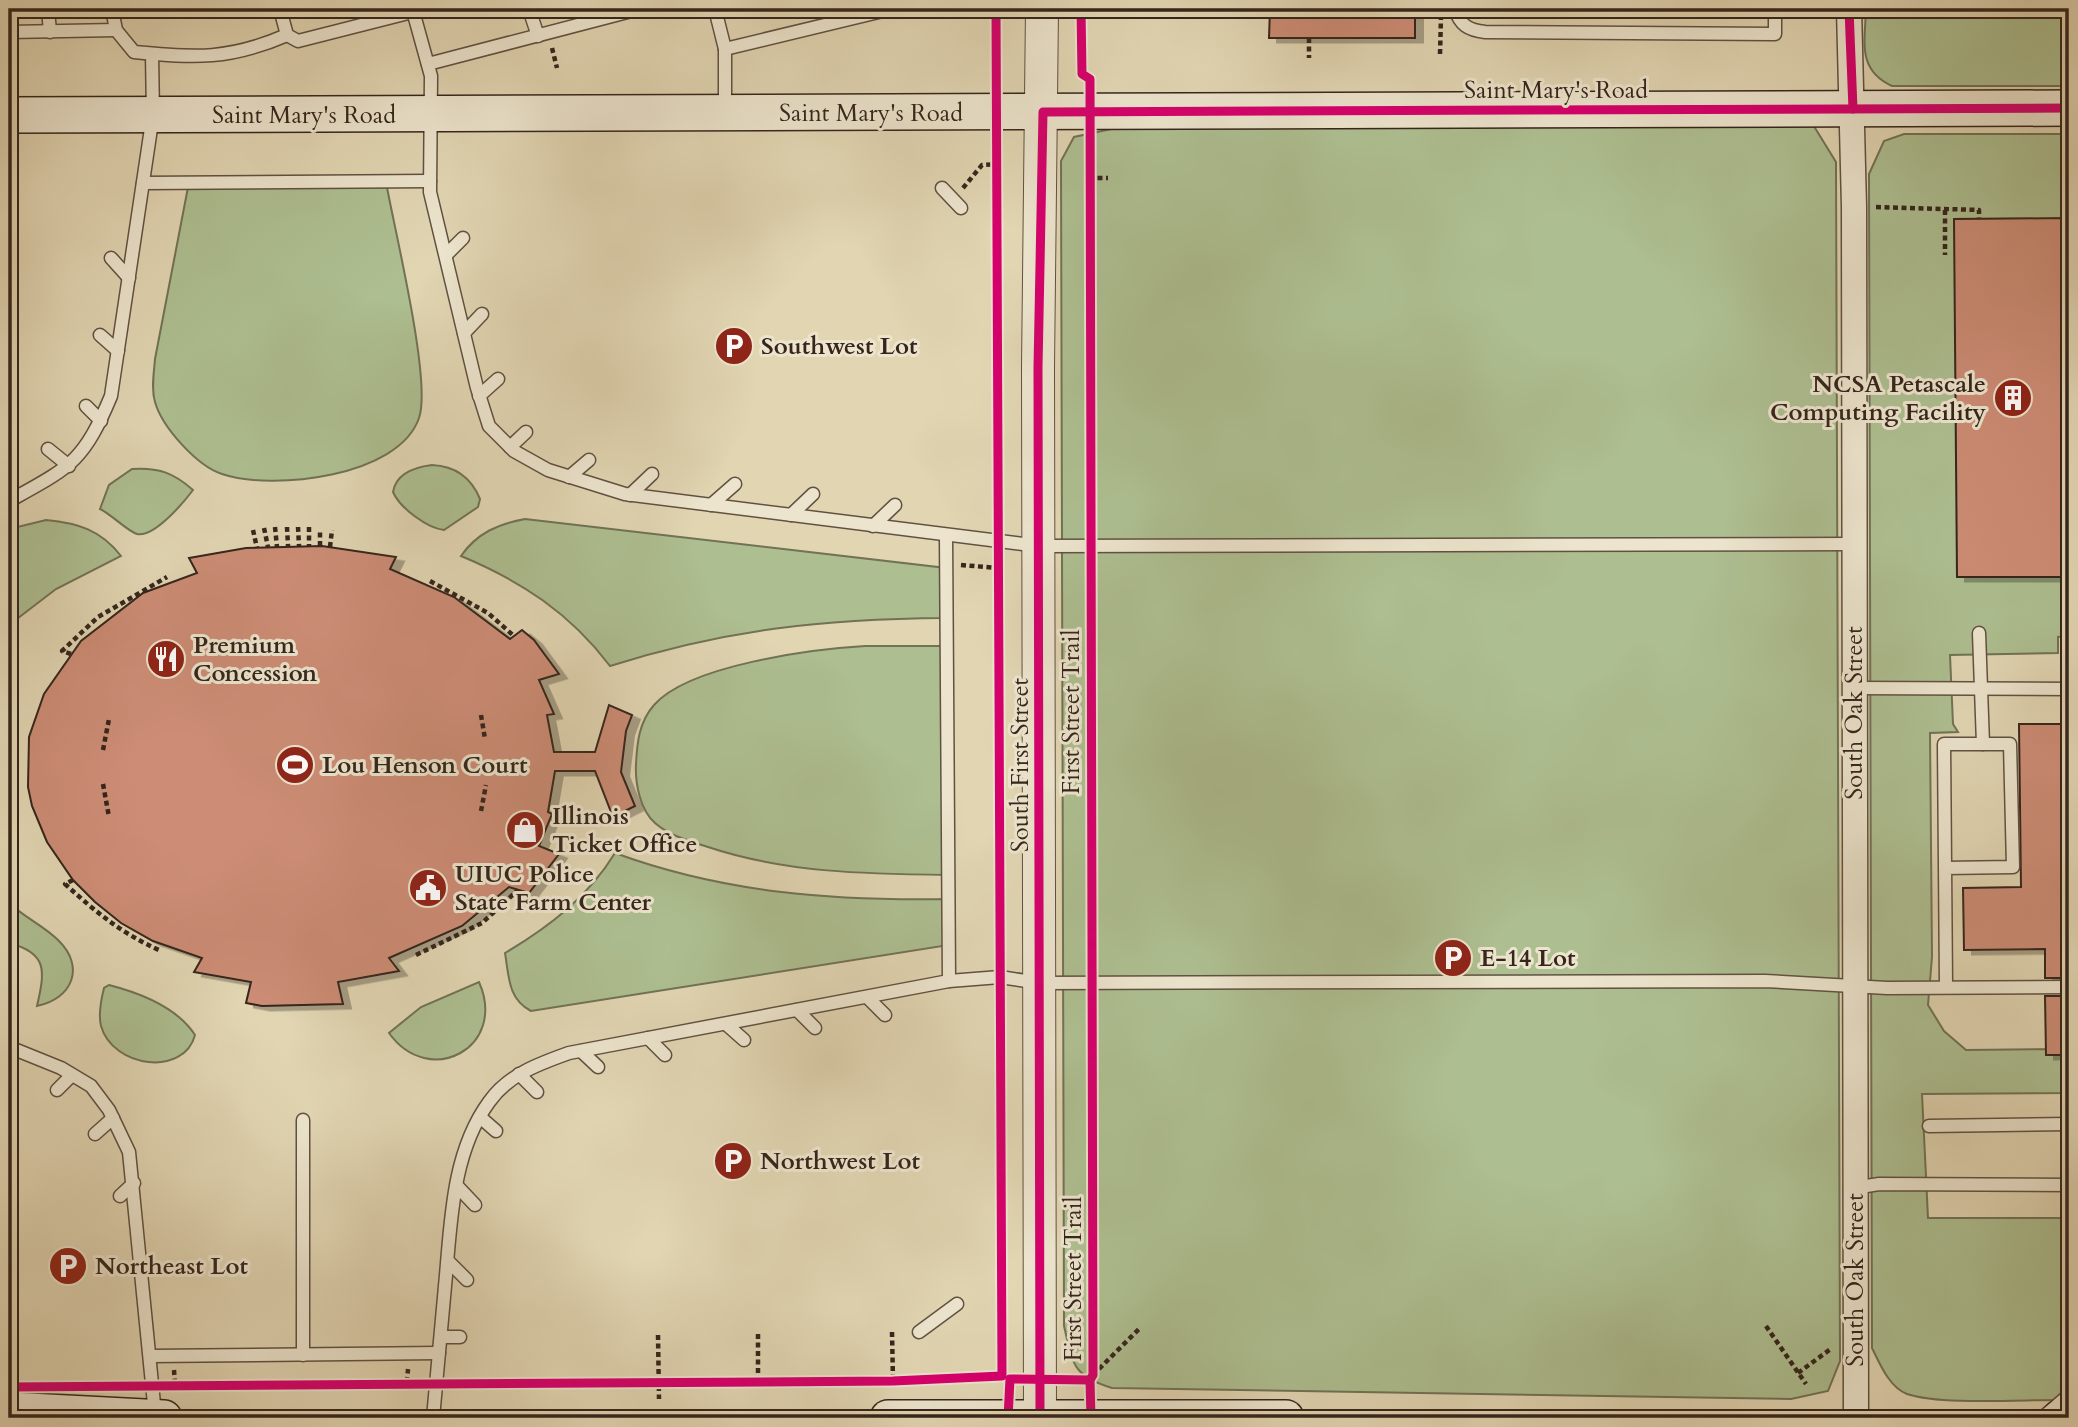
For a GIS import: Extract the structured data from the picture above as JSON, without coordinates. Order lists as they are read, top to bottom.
{
  "streets": {
    "main road": ["Saint Mary's Road"],
    "street": ["South Oak Street", "South First Street"],
    "cycle path": ["First Street Trail"]
  },
  "crossings": [
    ["Saint Mary's Road", "South Oak Street"],
    ["Saint Mary's Road", "South First Street"]
  ],
  "places": {
    "parking": [
      "Southwest Lot",
      "E-14 Lot",
      "Northwest Lot",
      "Northeast Lot"
    ],
    "building": ["NCSA Petascale Computing Facility"],
    "restaurant": ["Premium Concession"],
    "sports": ["Lou Henson Court"],
    "shop": ["Illinois Ticket Office"],
    "public building": ["UIUC Police State Farm Center"]
  }
}
